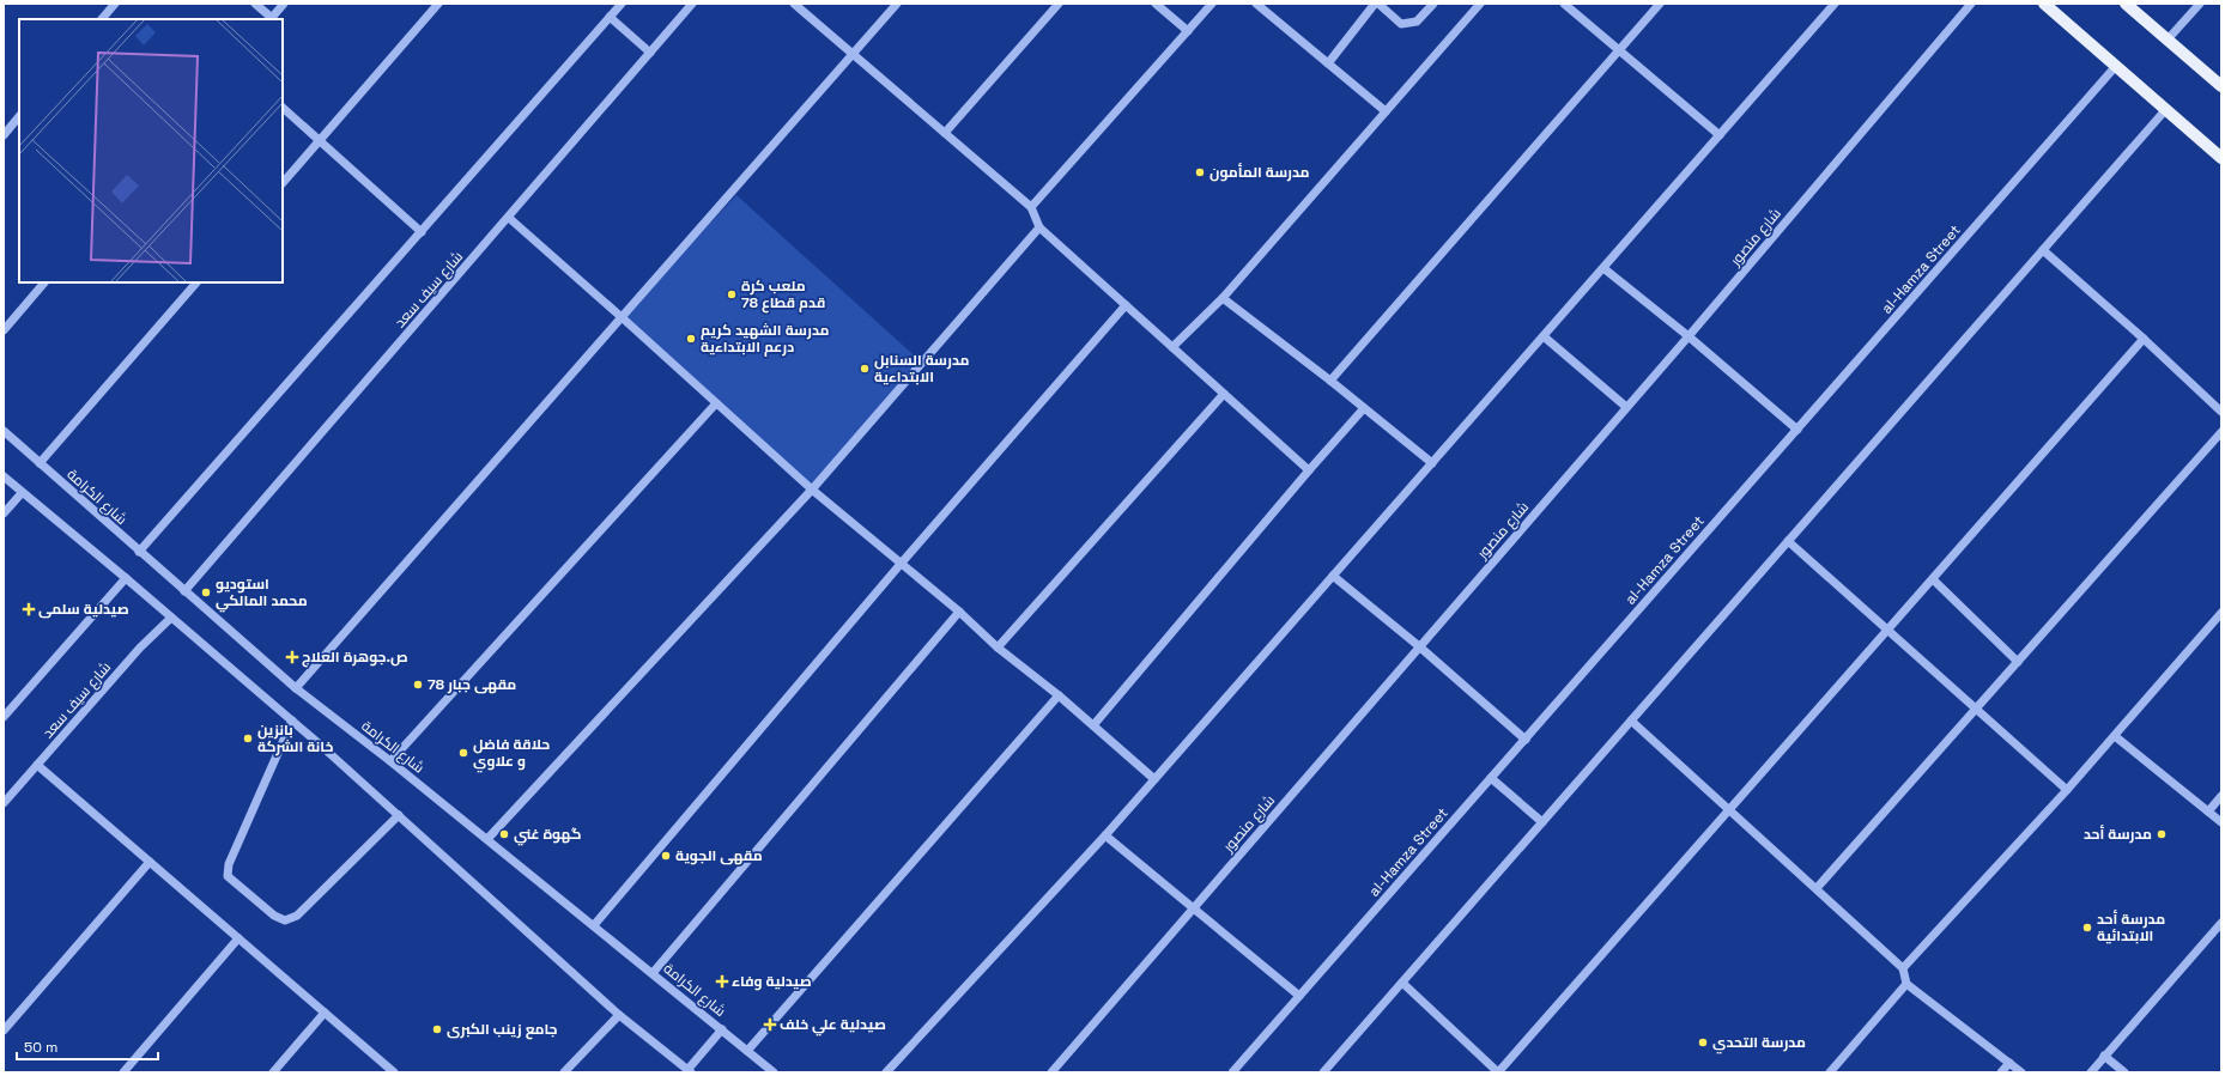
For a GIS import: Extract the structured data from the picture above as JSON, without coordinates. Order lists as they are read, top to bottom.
{
  "streets": {
    "street": [
      "شارع منصور",
      "al-Hamza Street",
      "شارع سيف سعد",
      "شارع الكرامة"
    ]
  },
  "crossings": [
    ["شارع سيف سعد", "شارع الكرامة"]
  ],
  "places": {
    "other": [
      "مدرسة المأمون",
      "ملعب كرة قدم قطاع 78",
      "مدرسة الشهيد كريم درعم الابتداءية",
      "مدرسة السنابل الابتداءية",
      "استوديو محمد المالكي",
      "مقهى جبار 78",
      "بانزين خانة الشركة",
      "حلاقة فاضل و علاوي",
      "گهوة غني",
      "مدرسة أحد",
      "مقهى الجوية",
      "مدرسة أحد الابتدائية",
      "جامع زينب الكبرى",
      "مدرسة التحدي"
    ],
    "health": [
      "صيدلية سلمى",
      "ص.جوهرة العلاج",
      "صيدلية وفاء",
      "صيدلية علي خلف"
    ]
  },
  "scale_bar": "50 m"
}
